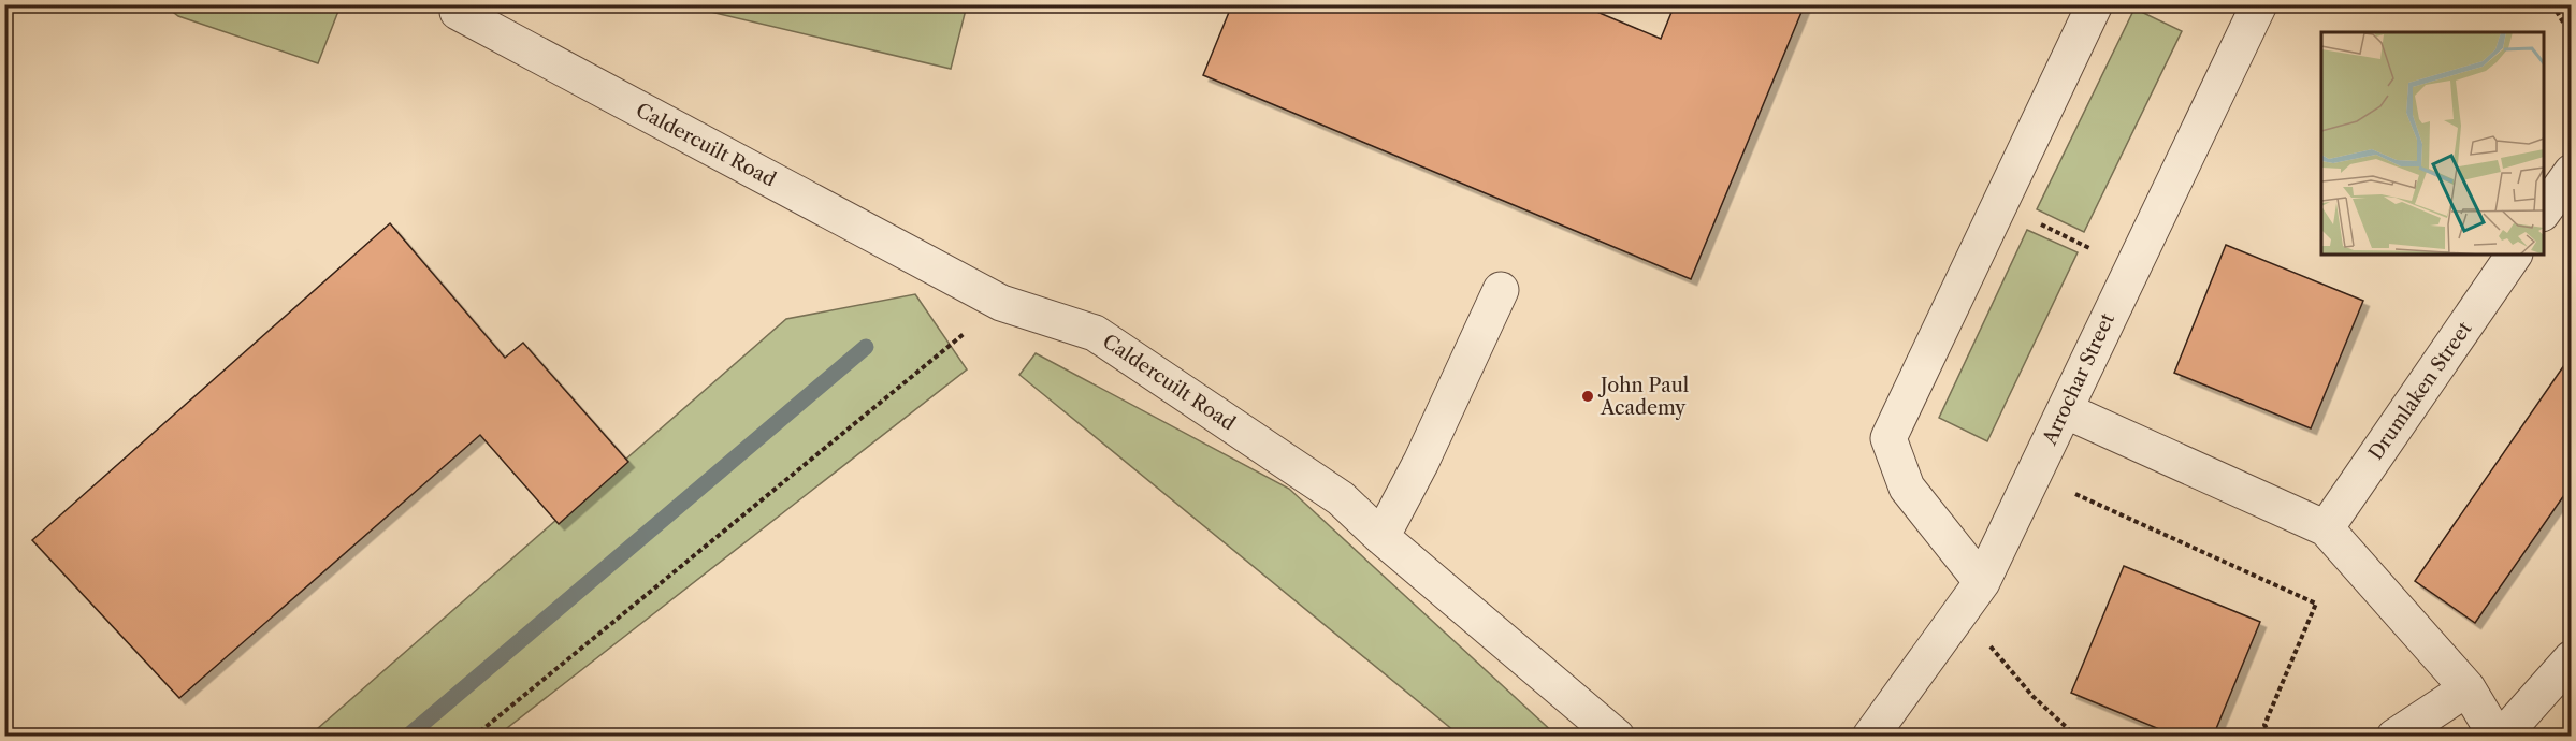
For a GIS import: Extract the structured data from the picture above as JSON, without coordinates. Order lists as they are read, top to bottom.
{
  "streets": {
    "street": ["Caldercuilt Road", "Arrochar Street", "Drumlaken Street"]
  },
  "places": ["John Paul Academy"]
}
